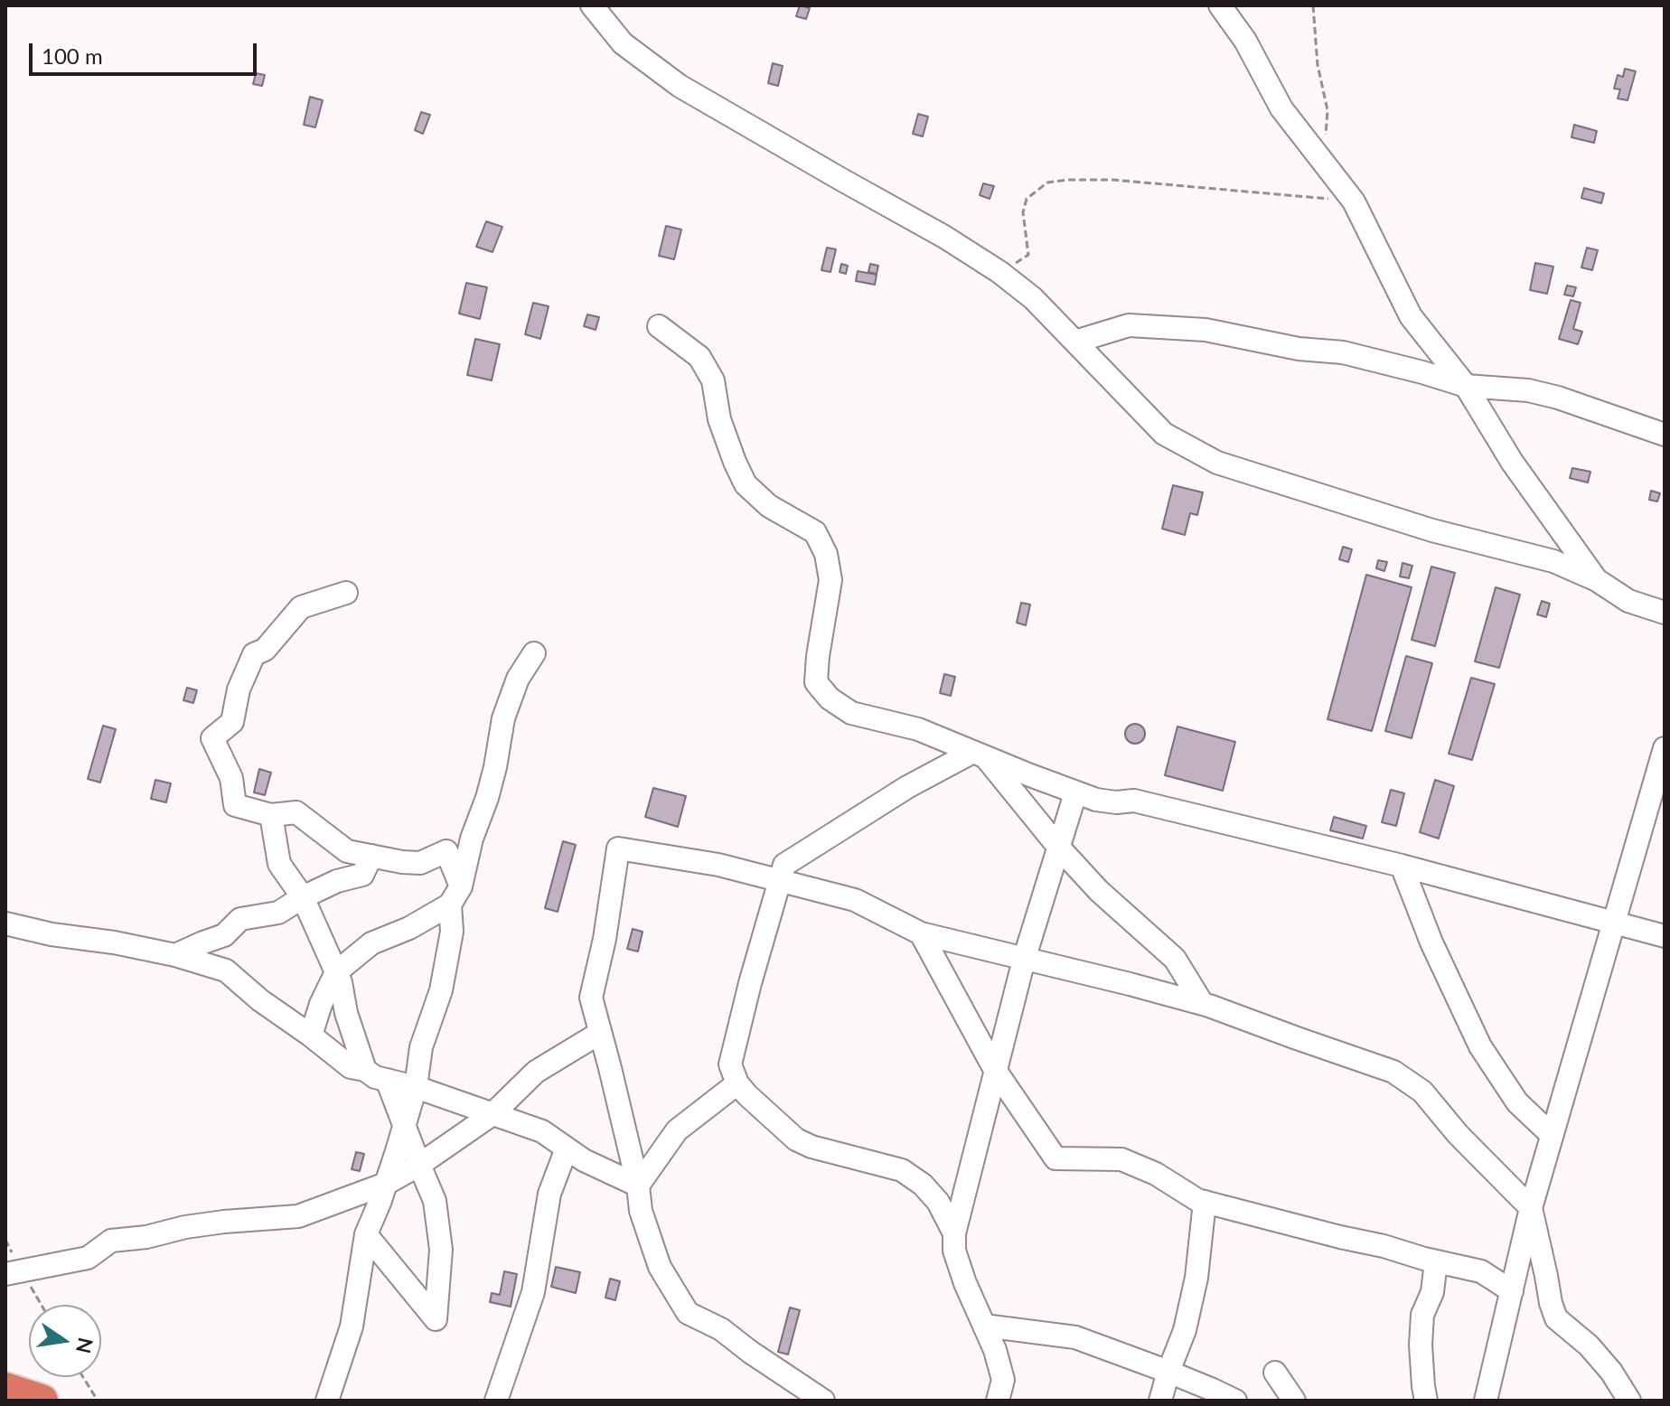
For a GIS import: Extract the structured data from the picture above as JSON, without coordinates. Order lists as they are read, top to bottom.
{
  "scale_bar": "100 m",
  "north": "right"
}
